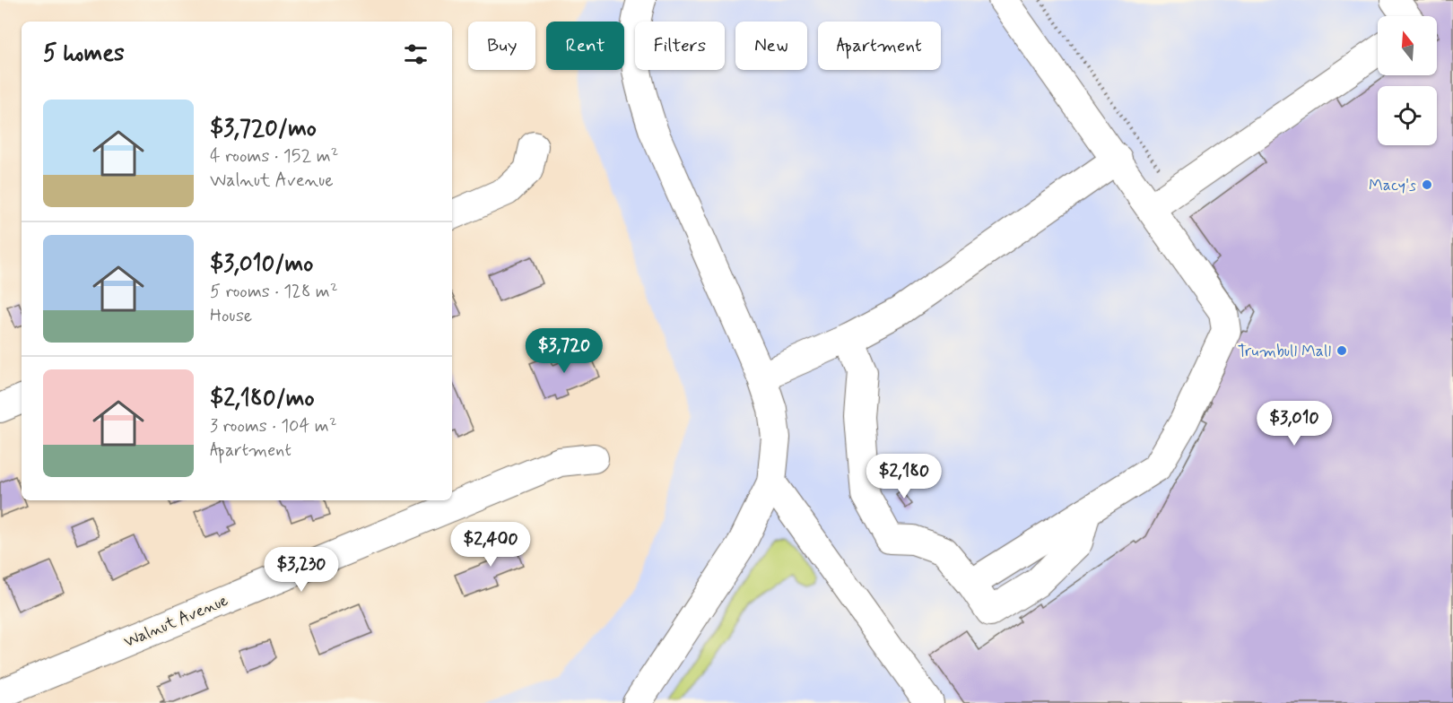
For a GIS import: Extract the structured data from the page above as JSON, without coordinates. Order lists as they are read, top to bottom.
{
  "streets": {
    "street": ["Walnut Avenue"]
  },
  "places": ["Macy's", "Trumbull Mall"],
  "north": "top",
  "page": {
    "chip": [
      "Buy",
      "Rent",
      "Filters",
      "New",
      "Apartment"
    ],
    "heading": "5 homes",
    "list": [
      {
        "name": "$3,720/mo",
        "note": "4 rooms · 152 m² · Walnut Avenue"
      },
      {
        "name": "$3,010/mo",
        "note": "5 rooms · 128 m² · House"
      },
      {
        "name": "$2,180/mo",
        "note": "3 rooms · 104 m² · Apartment"
      }
    ],
    "price": [
      "$3,720",
      "$3,010",
      "$2,180",
      "$2,400",
      "$3,230"
    ]
  }
}
